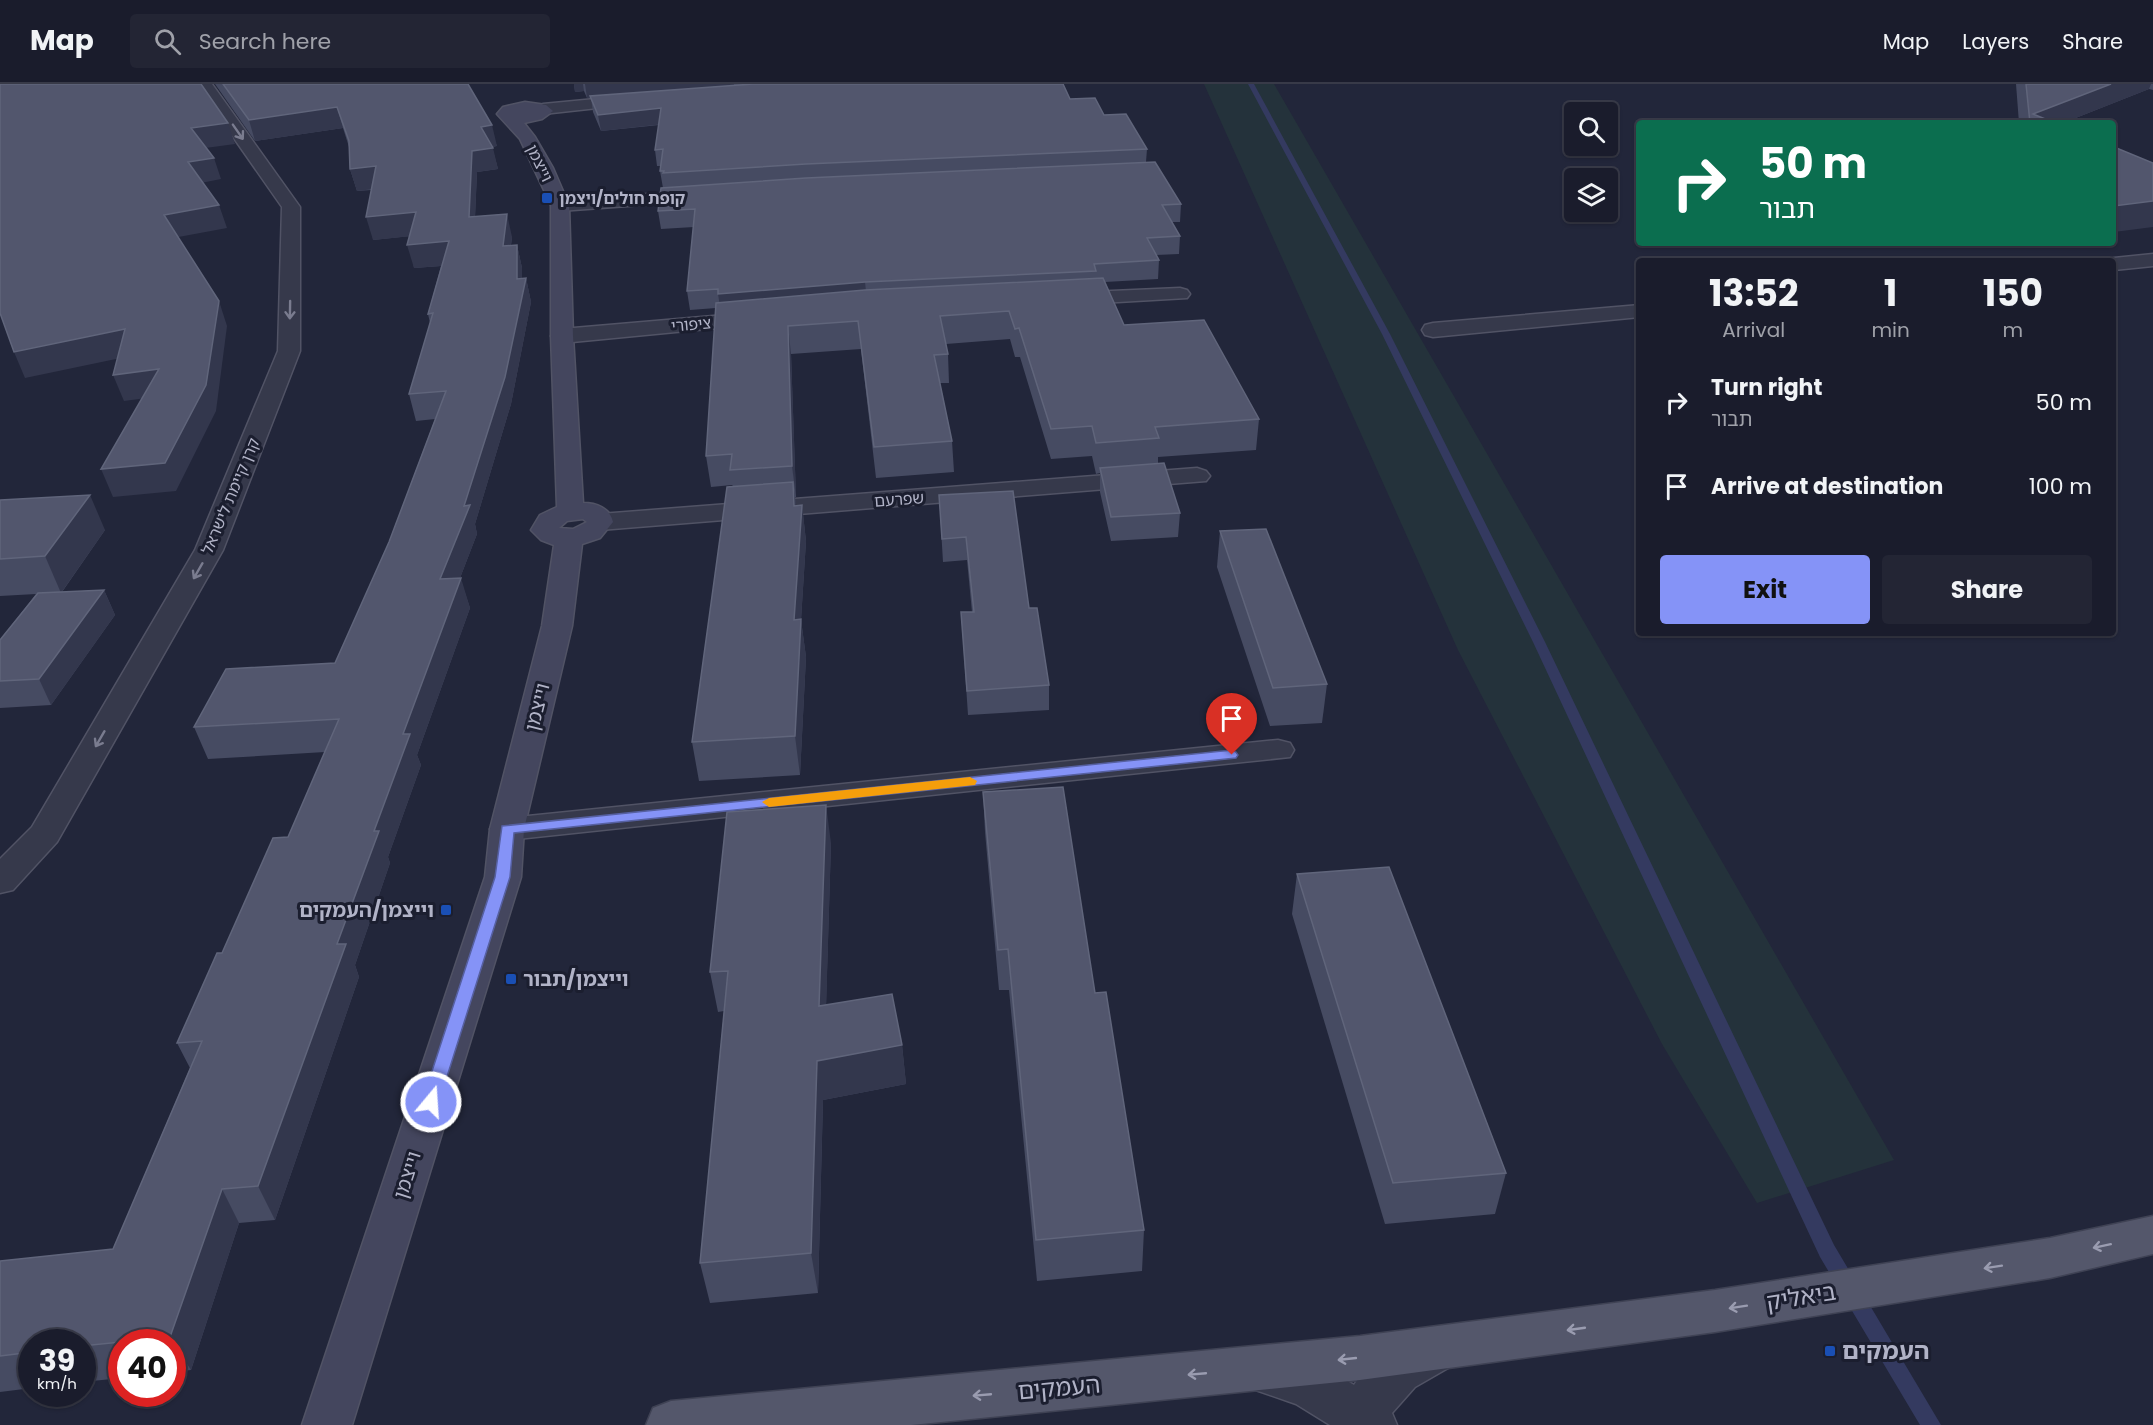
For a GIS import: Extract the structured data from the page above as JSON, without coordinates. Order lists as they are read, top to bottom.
{
  "streets": {
    "main road": ["ביאליק", "העמקים"],
    "street": [
      "וייצמן",
      "ציפורי",
      "קרן קיימת לישראל",
      "שפרעם"
    ]
  },
  "crossings": [
    ["וייצמן", "ציפורי"],
    ["וייצמן", "שפרעם"],
    ["ביאליק", "העמקים"]
  ],
  "one_way": ["קרן קיימת לישראל", "ביאליק", "העמקים"],
  "places": {
    "transit": [
      "קופת חולים/ויצמן",
      "וייצמן/העמקים",
      "וייצמן/תבור",
      "העמקים"
    ]
  },
  "page": {
    "header": "Map",
    "search": "Search here",
    "nav": ["Map", "Layers", "Share"],
    "turn": ["50 m", "תבור"],
    "eta": [
      "13:52",
      "Arrival",
      "1",
      "min",
      "150",
      "m"
    ],
    "list": [
      {
        "name": "Turn right",
        "note": "תבור",
        "value": "50 m"
      },
      {
        "name": "Arrive at destination",
        "value": "100 m"
      }
    ],
    "buttons": ["Exit", "Share"],
    "speed": "39 km/h",
    "limit": "40"
  }
}
